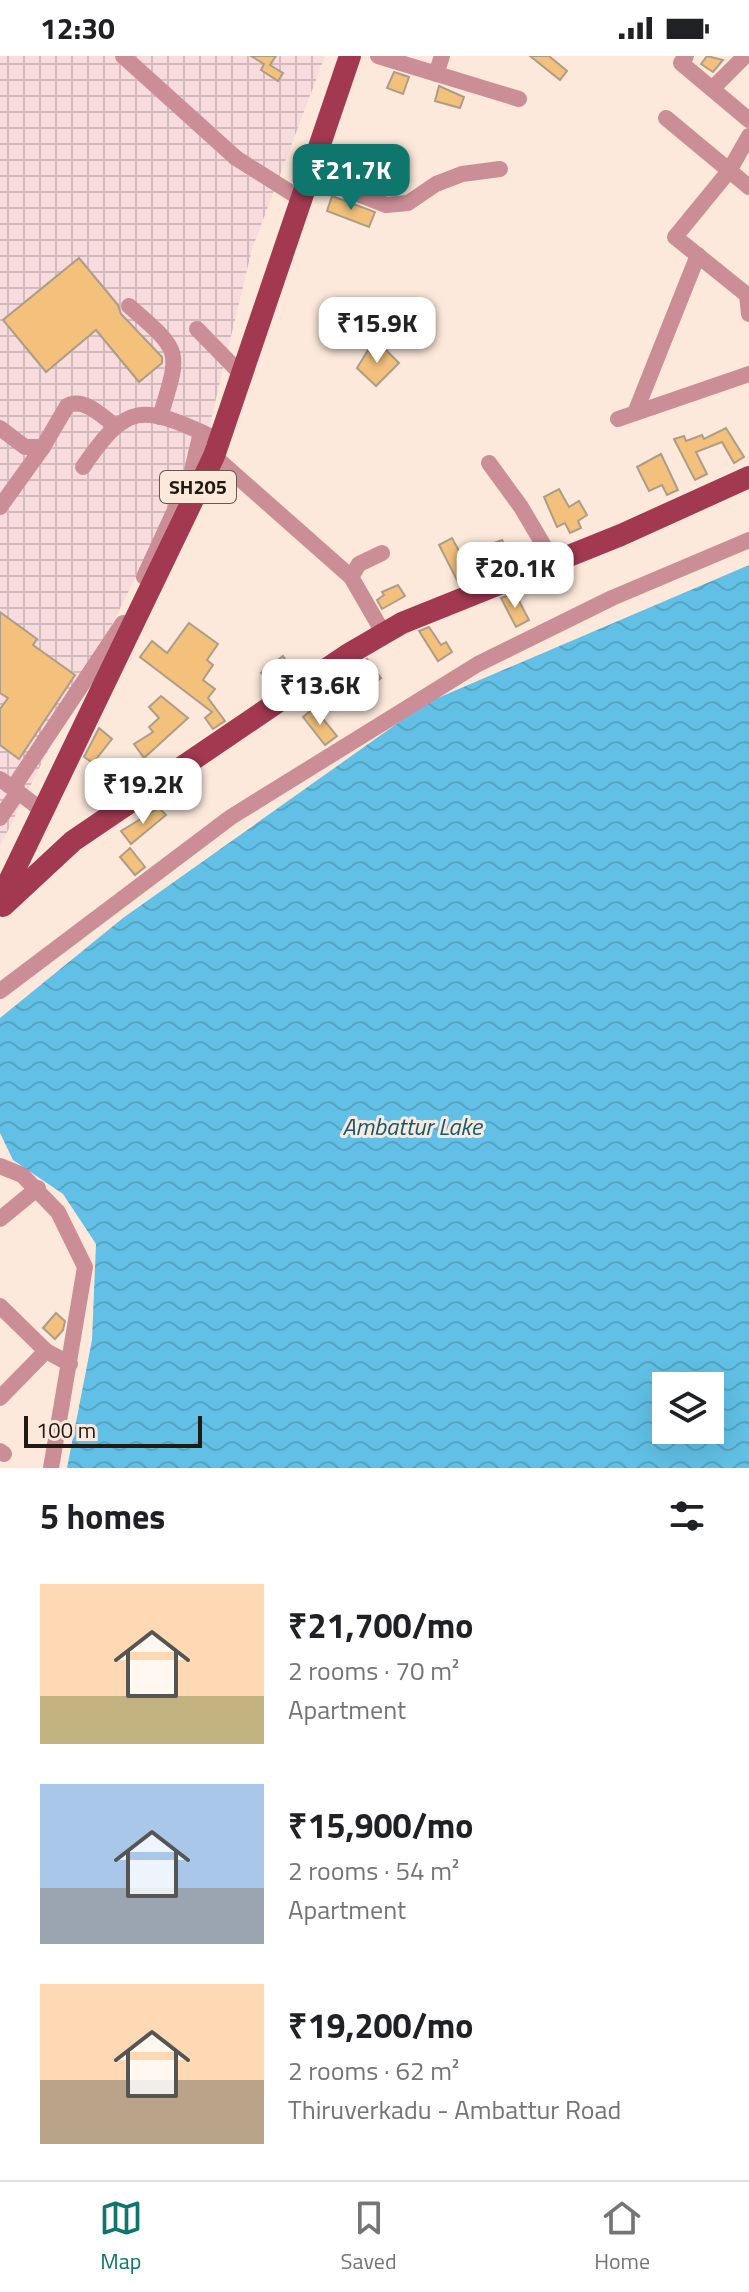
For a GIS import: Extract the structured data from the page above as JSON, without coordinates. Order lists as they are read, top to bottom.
{
  "streets": {
    "main road": ["SH205"]
  },
  "water": ["Ambattur Lake"],
  "scale_bar": "100 m",
  "page": {
    "status": "12:30",
    "price": [
      "₹21.7K",
      "₹15.9K",
      "₹20.1K",
      "₹13.6K",
      "₹19.2K"
    ],
    "scale": "100 m",
    "heading": "5 homes",
    "list": [
      {
        "name": "₹21,700/mo",
        "note": "2 rooms · 70 m² · Apartment"
      },
      {
        "name": "₹15,900/mo",
        "note": "2 rooms · 54 m² · Apartment"
      },
      {
        "name": "₹19,200/mo",
        "note": "2 rooms · 62 m² · Thiruverkadu - Ambattur Road"
      }
    ],
    "tabs": ["Map", "Saved", "Home"]
  }
}
